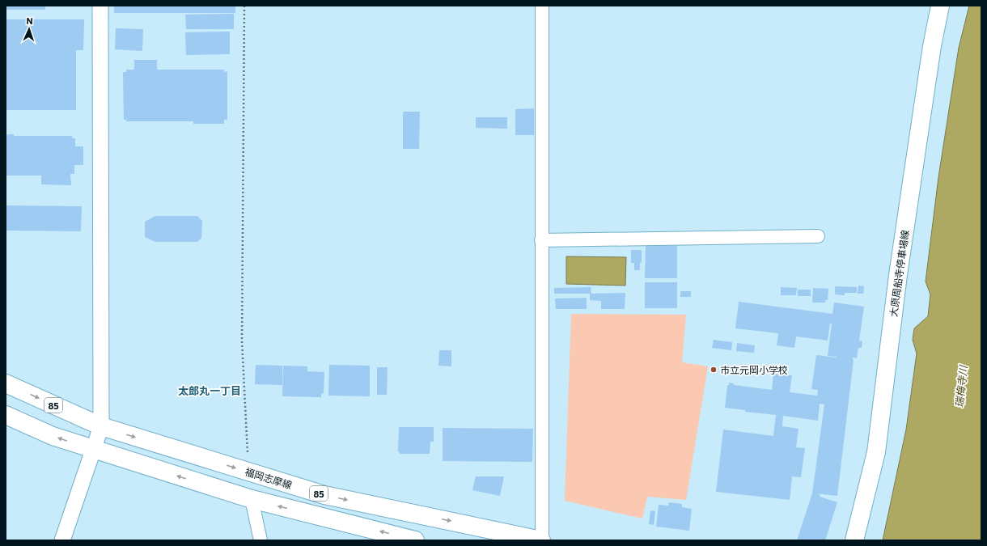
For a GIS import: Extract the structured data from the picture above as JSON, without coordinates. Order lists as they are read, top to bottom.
{
  "streets": {
    "main road": ["大原周船寺停車場線", "85", "福岡志摩線"]
  },
  "districts": ["太郎丸一丁目"],
  "water": ["瑞梅寺川"],
  "places": ["市立元岡小学校"],
  "north": "top"
}
